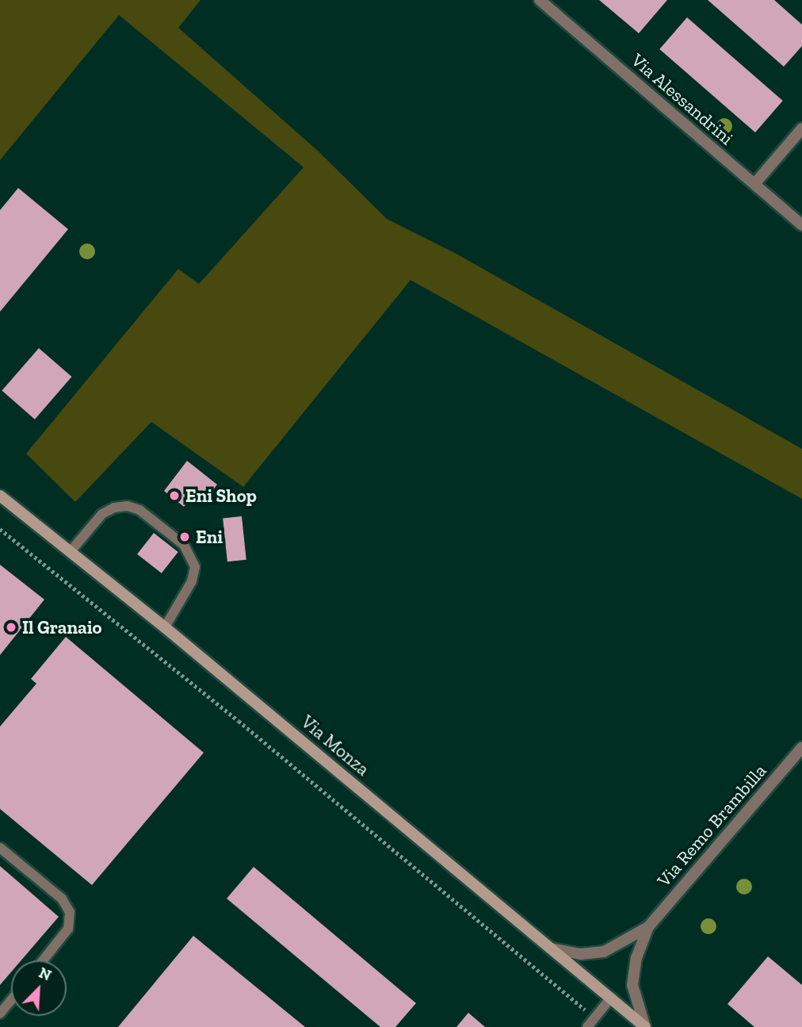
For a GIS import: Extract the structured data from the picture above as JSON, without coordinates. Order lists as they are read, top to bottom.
{
  "streets": {
    "main road": ["Via Monza"],
    "street": ["Via Alessandrini", "Via Remo Brambilla"]
  },
  "crossings": [
    ["Via Monza", "Via Remo Brambilla"]
  ],
  "places": ["Eni Shop", "Eni", "Il Granaio"],
  "north": "top right"
}
